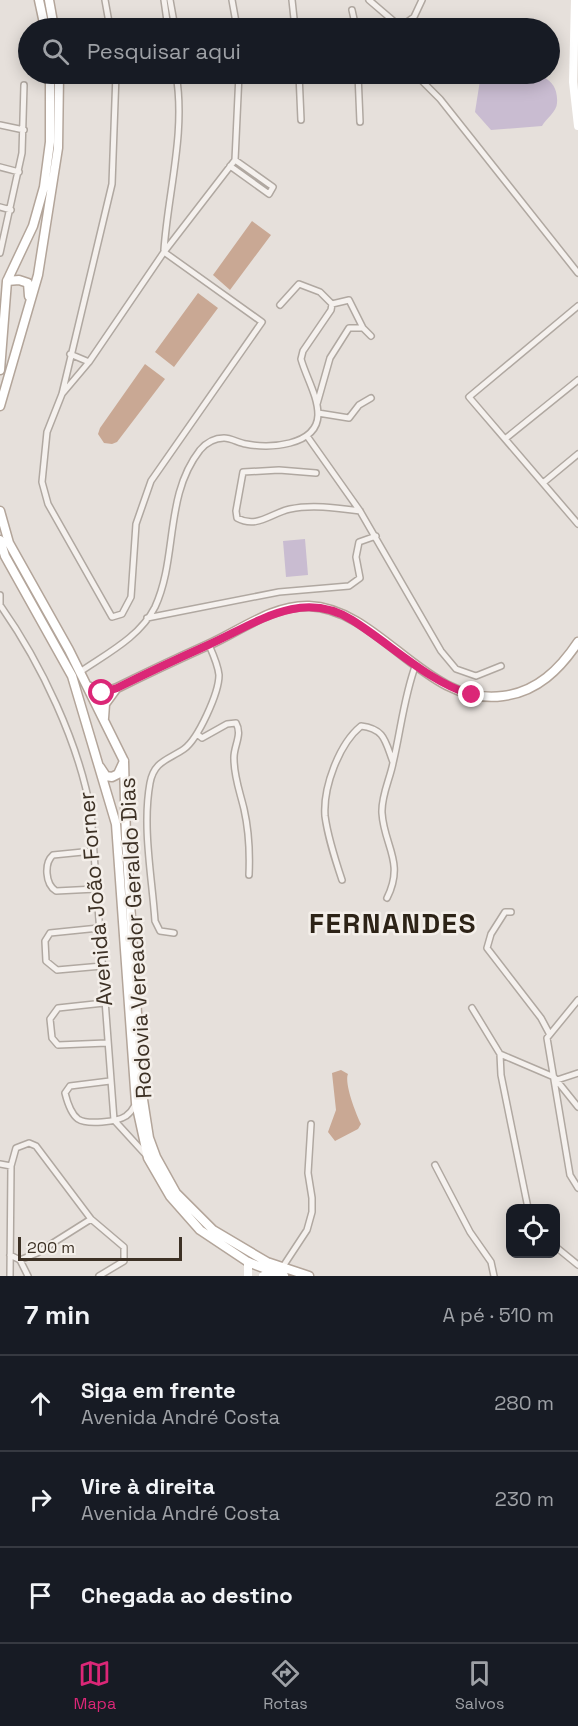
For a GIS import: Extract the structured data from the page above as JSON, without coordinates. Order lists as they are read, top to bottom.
{
  "streets": {
    "main road": ["Rodovia Vereador Geraldo Dias"],
    "street": ["Avenida João Forner"]
  },
  "districts": ["FERNANDES"],
  "scale_bar": "200 m",
  "page": {
    "search": "Pesquisar aqui",
    "scale": "200 m",
    "heading": ["7 min", "A pé · 510 m"],
    "list": [
      ["Siga em frente", "Avenida André Costa", "280 m"],
      ["Vire à direita", "Avenida André Costa", "230 m"],
      "Chegada ao destino"
    ],
    "nav": ["Mapa", "Rotas", "Salvos"]
  }
}
